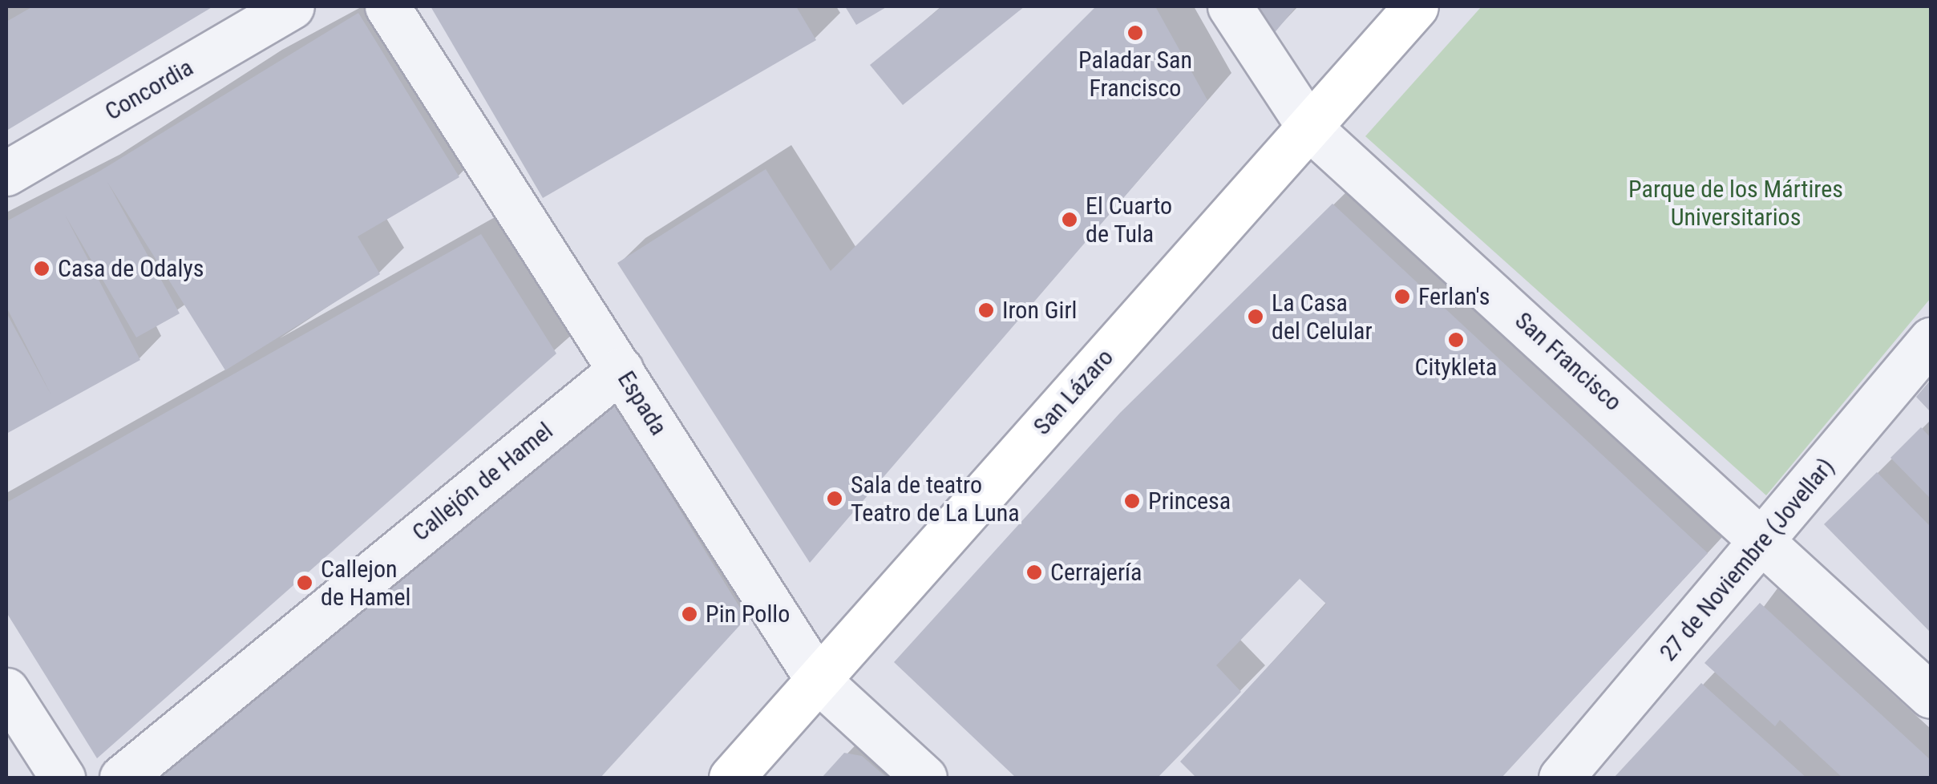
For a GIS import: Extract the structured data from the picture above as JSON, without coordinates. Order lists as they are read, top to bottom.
{
  "streets": {
    "main road": ["San Lázaro"],
    "street": [
      "Concordia",
      "San Francisco",
      "Espada",
      "Callejón de Hamel",
      "27 de Noviembre (Jovellar)"
    ]
  },
  "crossings": [
    ["San Francisco", "San Lázaro"],
    ["San Francisco", "27 de Noviembre (Jovellar)"],
    ["San Lázaro", "Espada"],
    ["Espada", "Callejón de Hamel"]
  ],
  "parks": ["Parque de los Mártires Universitarios"],
  "places": [
    "Paladar San Francisco",
    "El Cuarto de Tula",
    "Casa de Odalys",
    "Ferlan's",
    "Iron Girl",
    "La Casa del Celular",
    "Citykleta",
    "Sala de teatro Teatro de La Luna",
    "Princesa",
    "Cerrajería",
    "Callejon de Hamel",
    "Pin Pollo"
  ]
}
